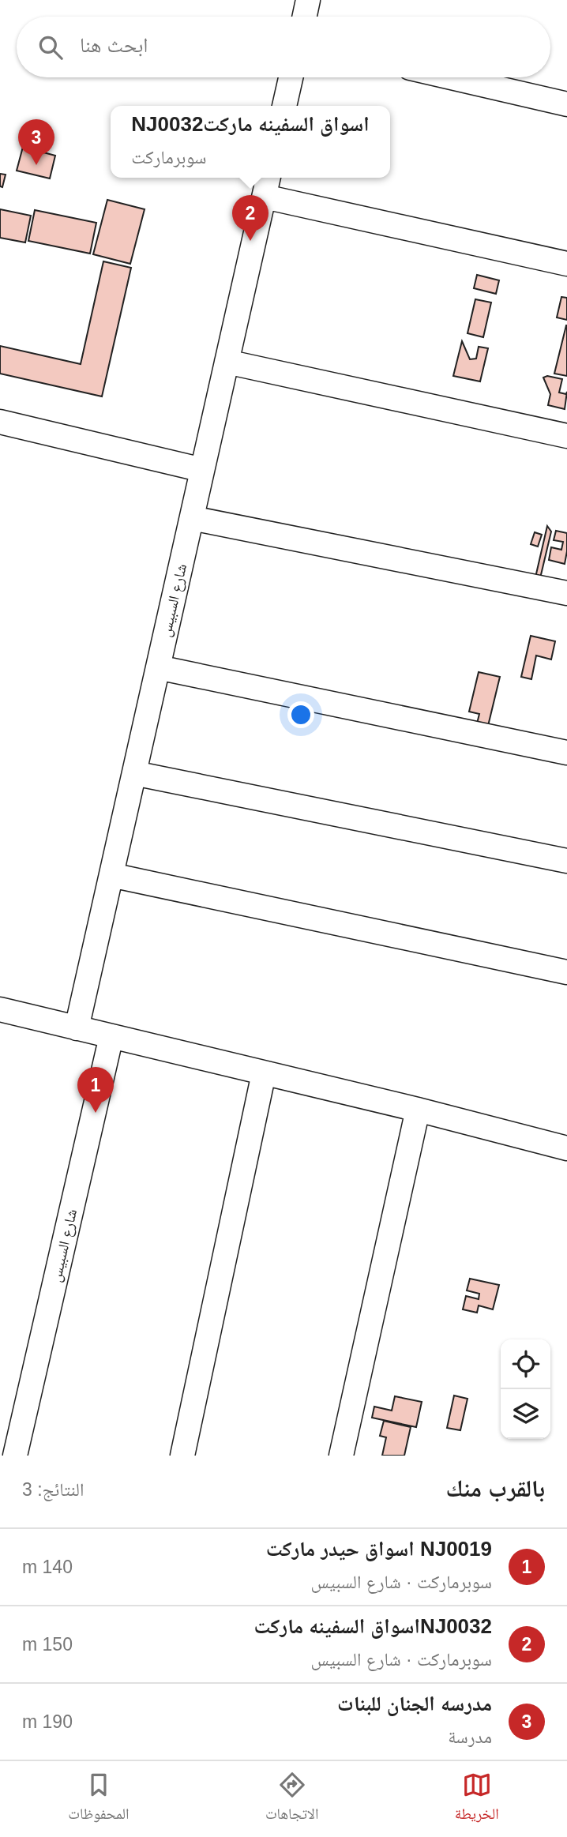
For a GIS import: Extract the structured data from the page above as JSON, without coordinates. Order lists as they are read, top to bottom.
{
  "streets": {
    "street": ["شارع السبيس"]
  },
  "page": {
    "search": "ابحث هنا",
    "popup": ["NJ0032اسواق السفينه ماركت", "سوبرماركت"],
    "pins": ["3", "2", "1"],
    "heading": ["بالقرب منك", "النتائج: 3"],
    "list": [
      {
        "mark": "1",
        "name": "NJ0019 اسواق حيدر ماركت",
        "note": "سوبرماركت · شارع السبيس",
        "value": "140 m"
      },
      {
        "mark": "2",
        "name": "NJ0032اسواق السفينه ماركت",
        "note": "سوبرماركت · شارع السبيس",
        "value": "150 m"
      },
      {
        "mark": "3",
        "name": "مدرسه الجنان للبنات",
        "note": "مدرسة",
        "value": "190 m"
      }
    ],
    "nav": ["الخريطة", "الاتجاهات", "المحفوظات"]
  }
}
